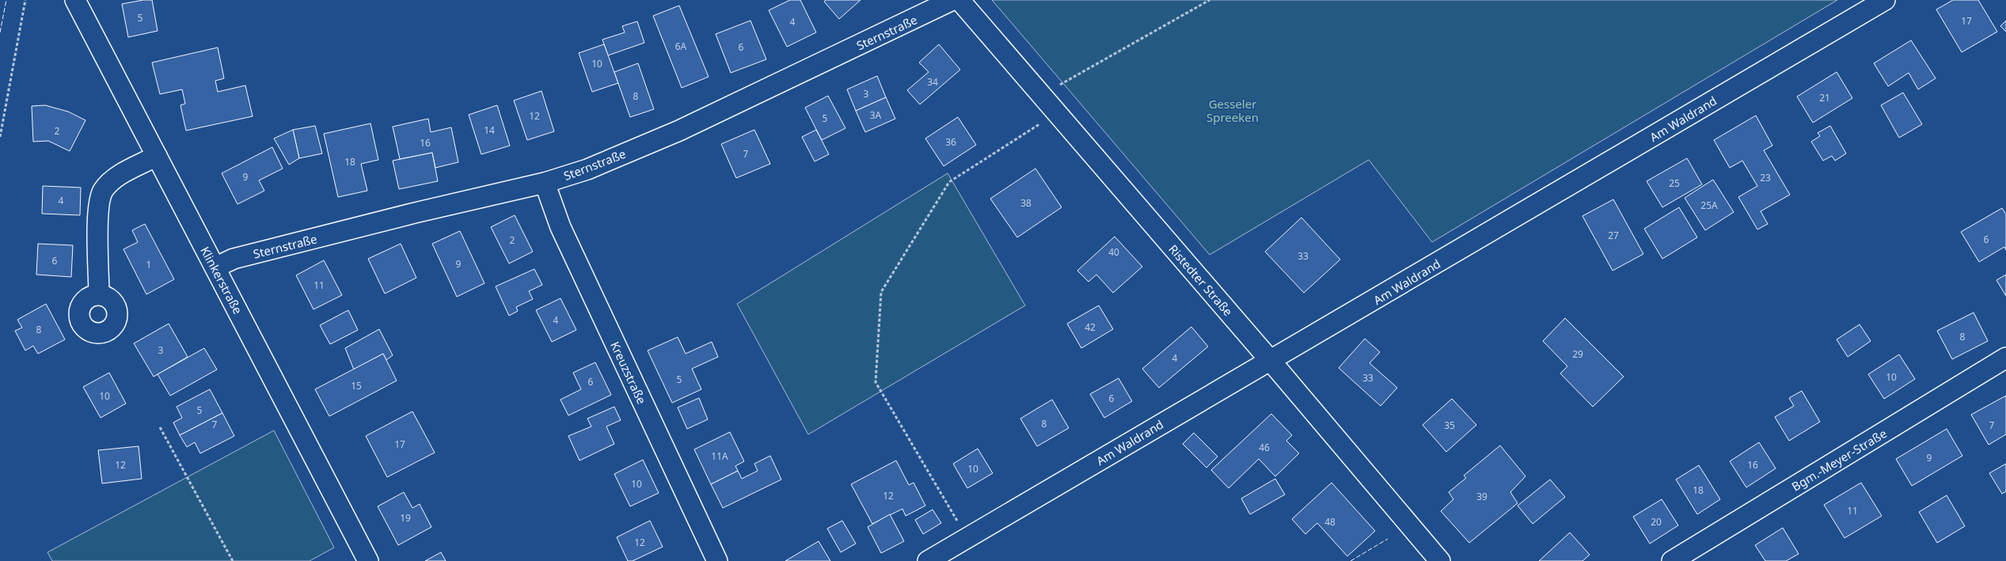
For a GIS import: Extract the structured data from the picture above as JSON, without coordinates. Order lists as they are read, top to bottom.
{
  "streets": {
    "street": [
      "Sternstraße",
      "Am Waldrand",
      "Klinkerstraße",
      "Ristedter Straße",
      "Kreuzstraße",
      "Bgm.-Meyer-Straße"
    ]
  },
  "crossings": [
    ["Sternstraße", "Klinkerstraße"],
    ["Sternstraße", "Kreuzstraße"],
    ["Am Waldrand", "Ristedter Straße"]
  ],
  "parks": ["Gesseler Spreeken"],
  "house_numbers": [
    "5",
    "17",
    "4",
    "6A",
    "6",
    "10",
    "34",
    "3",
    "8",
    "21",
    "3A",
    "12",
    "5",
    "14",
    "2",
    "36",
    "16",
    "7",
    "18",
    "9",
    "23",
    "25",
    "4",
    "38",
    "25A",
    "27",
    "6",
    "2",
    "40",
    "33",
    "6",
    "9",
    "1",
    "11",
    "4",
    "42",
    "8",
    "8",
    "3",
    "29",
    "4",
    "10",
    "33",
    "5",
    "6",
    "15",
    "10",
    "6",
    "5",
    "8",
    "7",
    "35",
    "7",
    "17",
    "46",
    "11A",
    "9",
    "12",
    "16",
    "10",
    "10",
    "18",
    "12",
    "39",
    "11",
    "19",
    "48",
    "20",
    "12"
  ]
}
